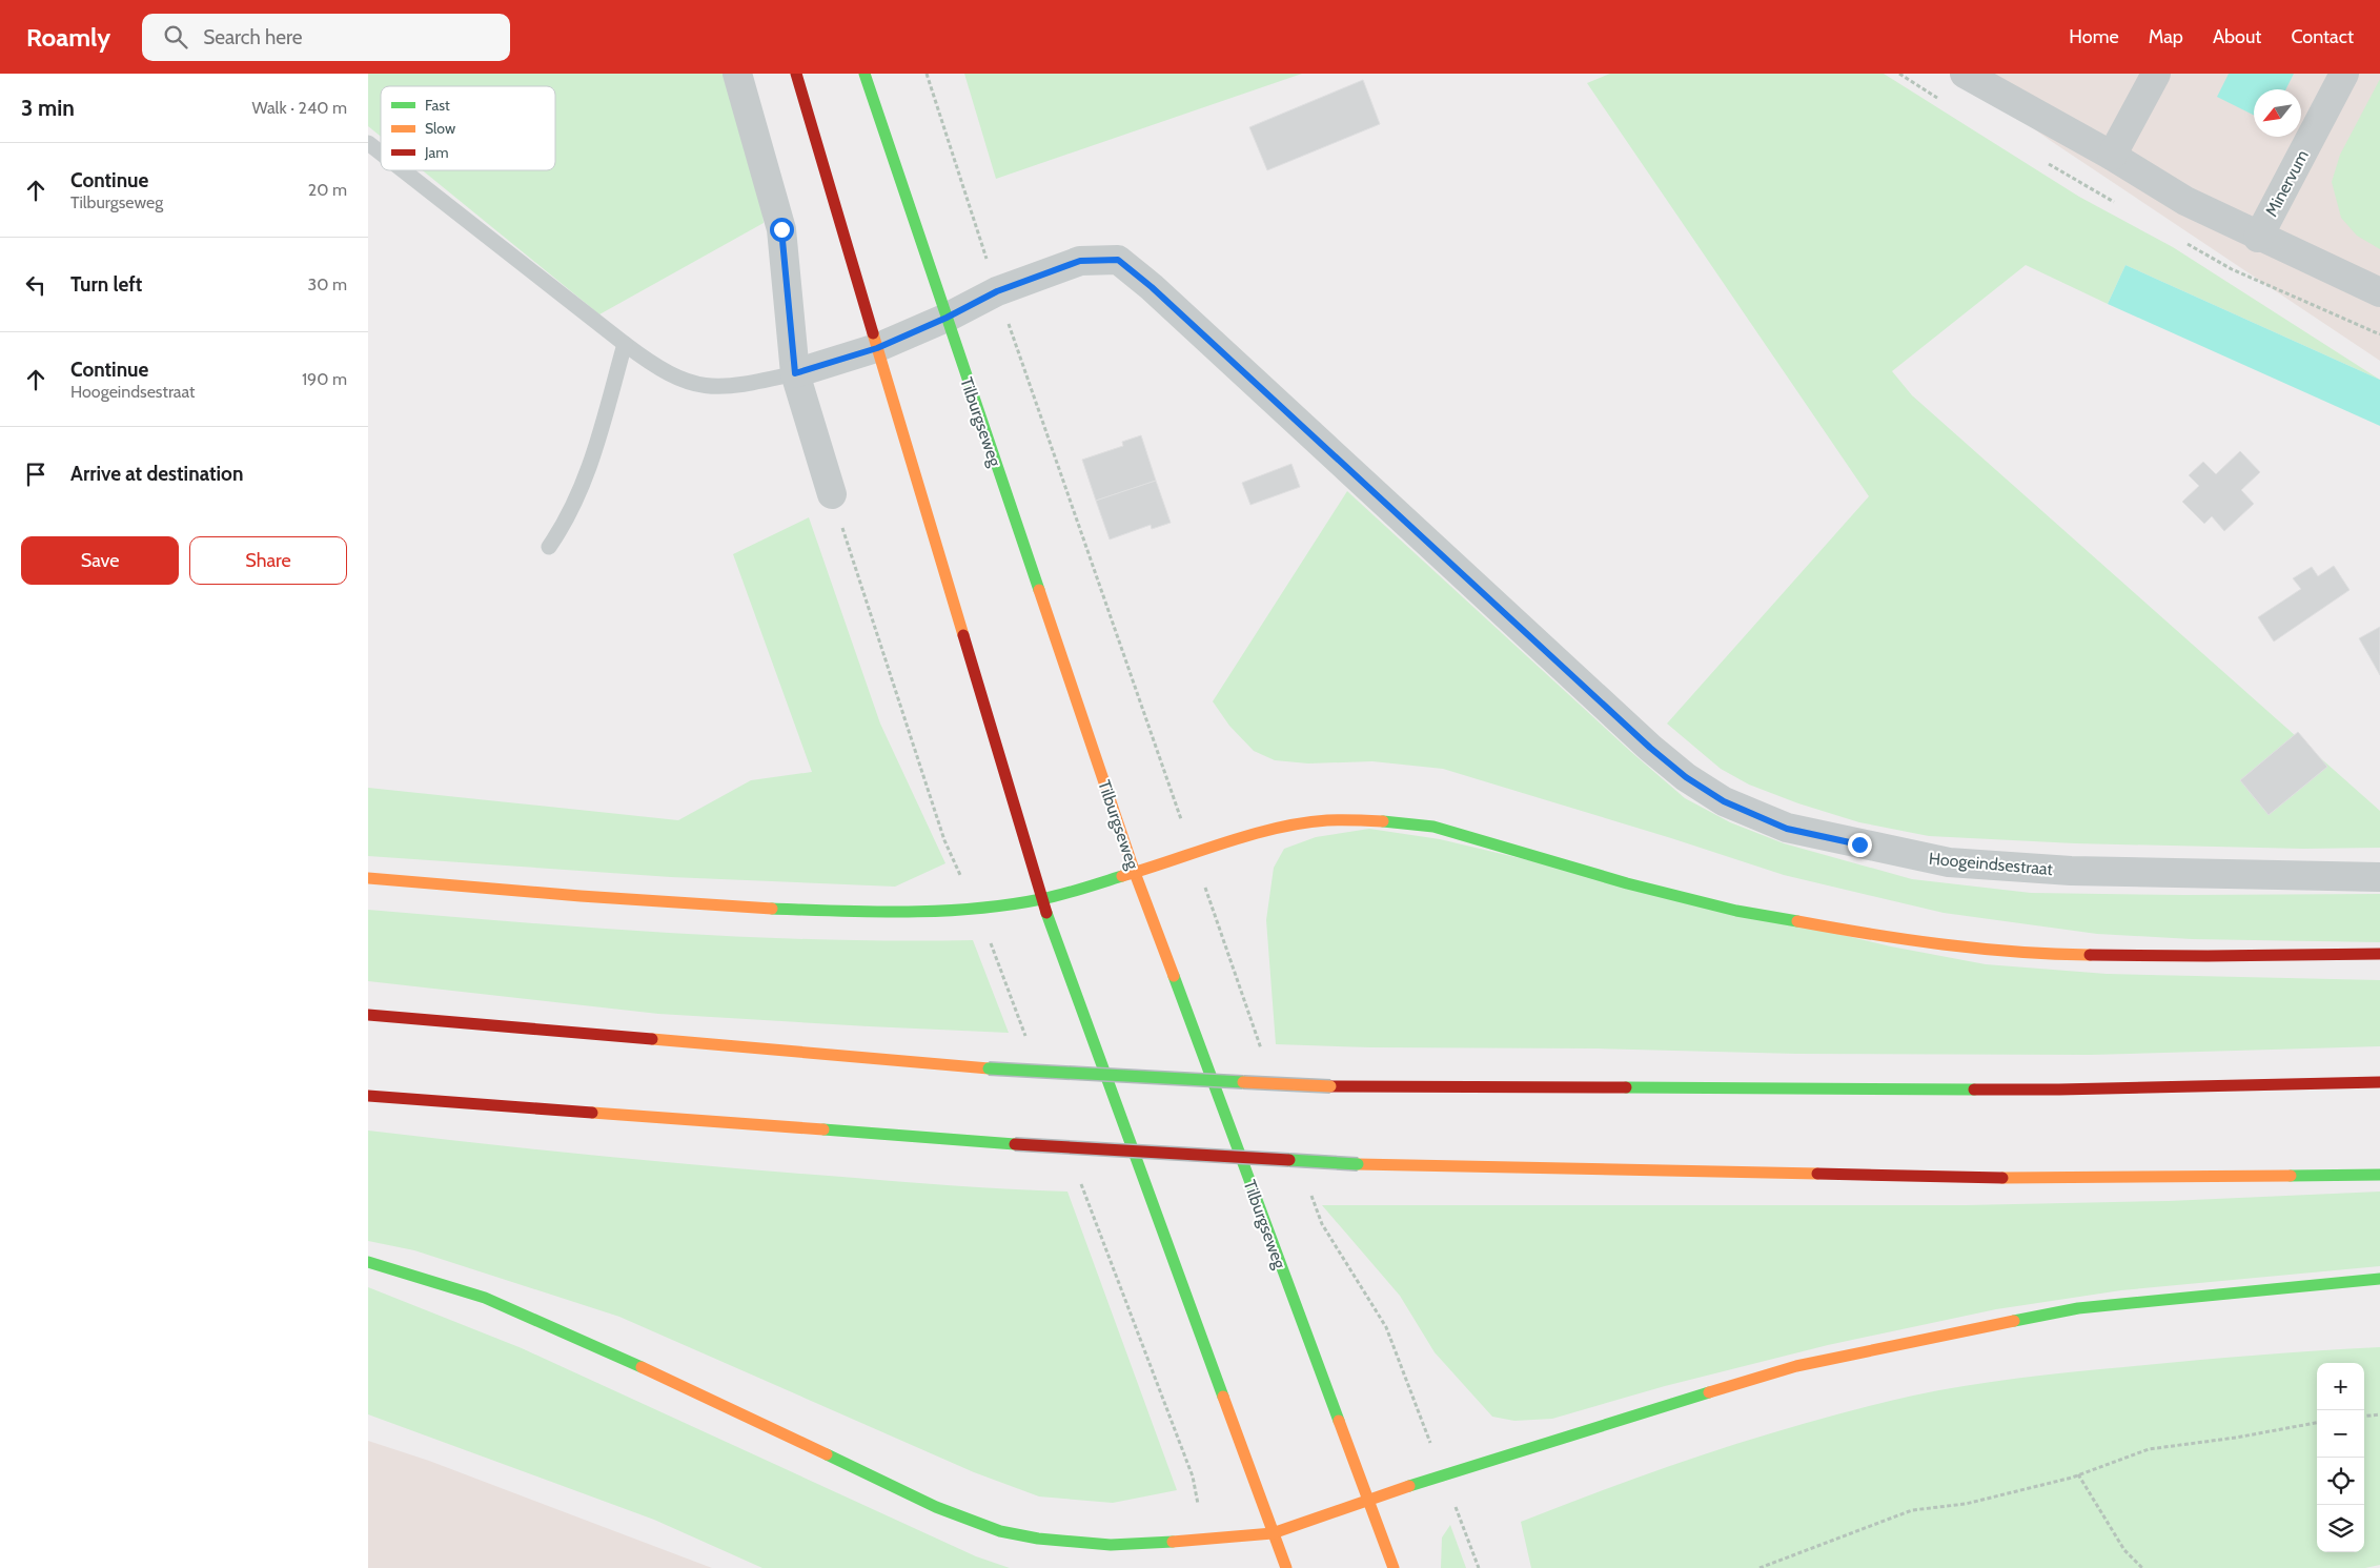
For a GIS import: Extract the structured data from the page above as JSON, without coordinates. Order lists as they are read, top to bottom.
{
  "streets": {
    "main road": ["Tilburgseweg"],
    "street": ["Minervum", "Hoogeindsestraat"]
  },
  "crossings": [
    ["Tilburgseweg", "Hoogeindsestraat"]
  ],
  "legend": ["Fast", "Slow", "Jam"],
  "north": "bottom left",
  "page": {
    "header": "Roamly",
    "search": "Search here",
    "nav": [
      "Home",
      "Map",
      "About",
      "Contact"
    ],
    "heading": ["3 min", "Walk · 240 m"],
    "list": [
      ["Continue", "Tilburgseweg", "20 m"],
      ["Turn left", "30 m"],
      ["Continue", "Hoogeindsestraat", "190 m"],
      "Arrive at destination"
    ],
    "buttons": ["Save", "Share"],
    "map_buttons": ["+", "−"]
  }
}
